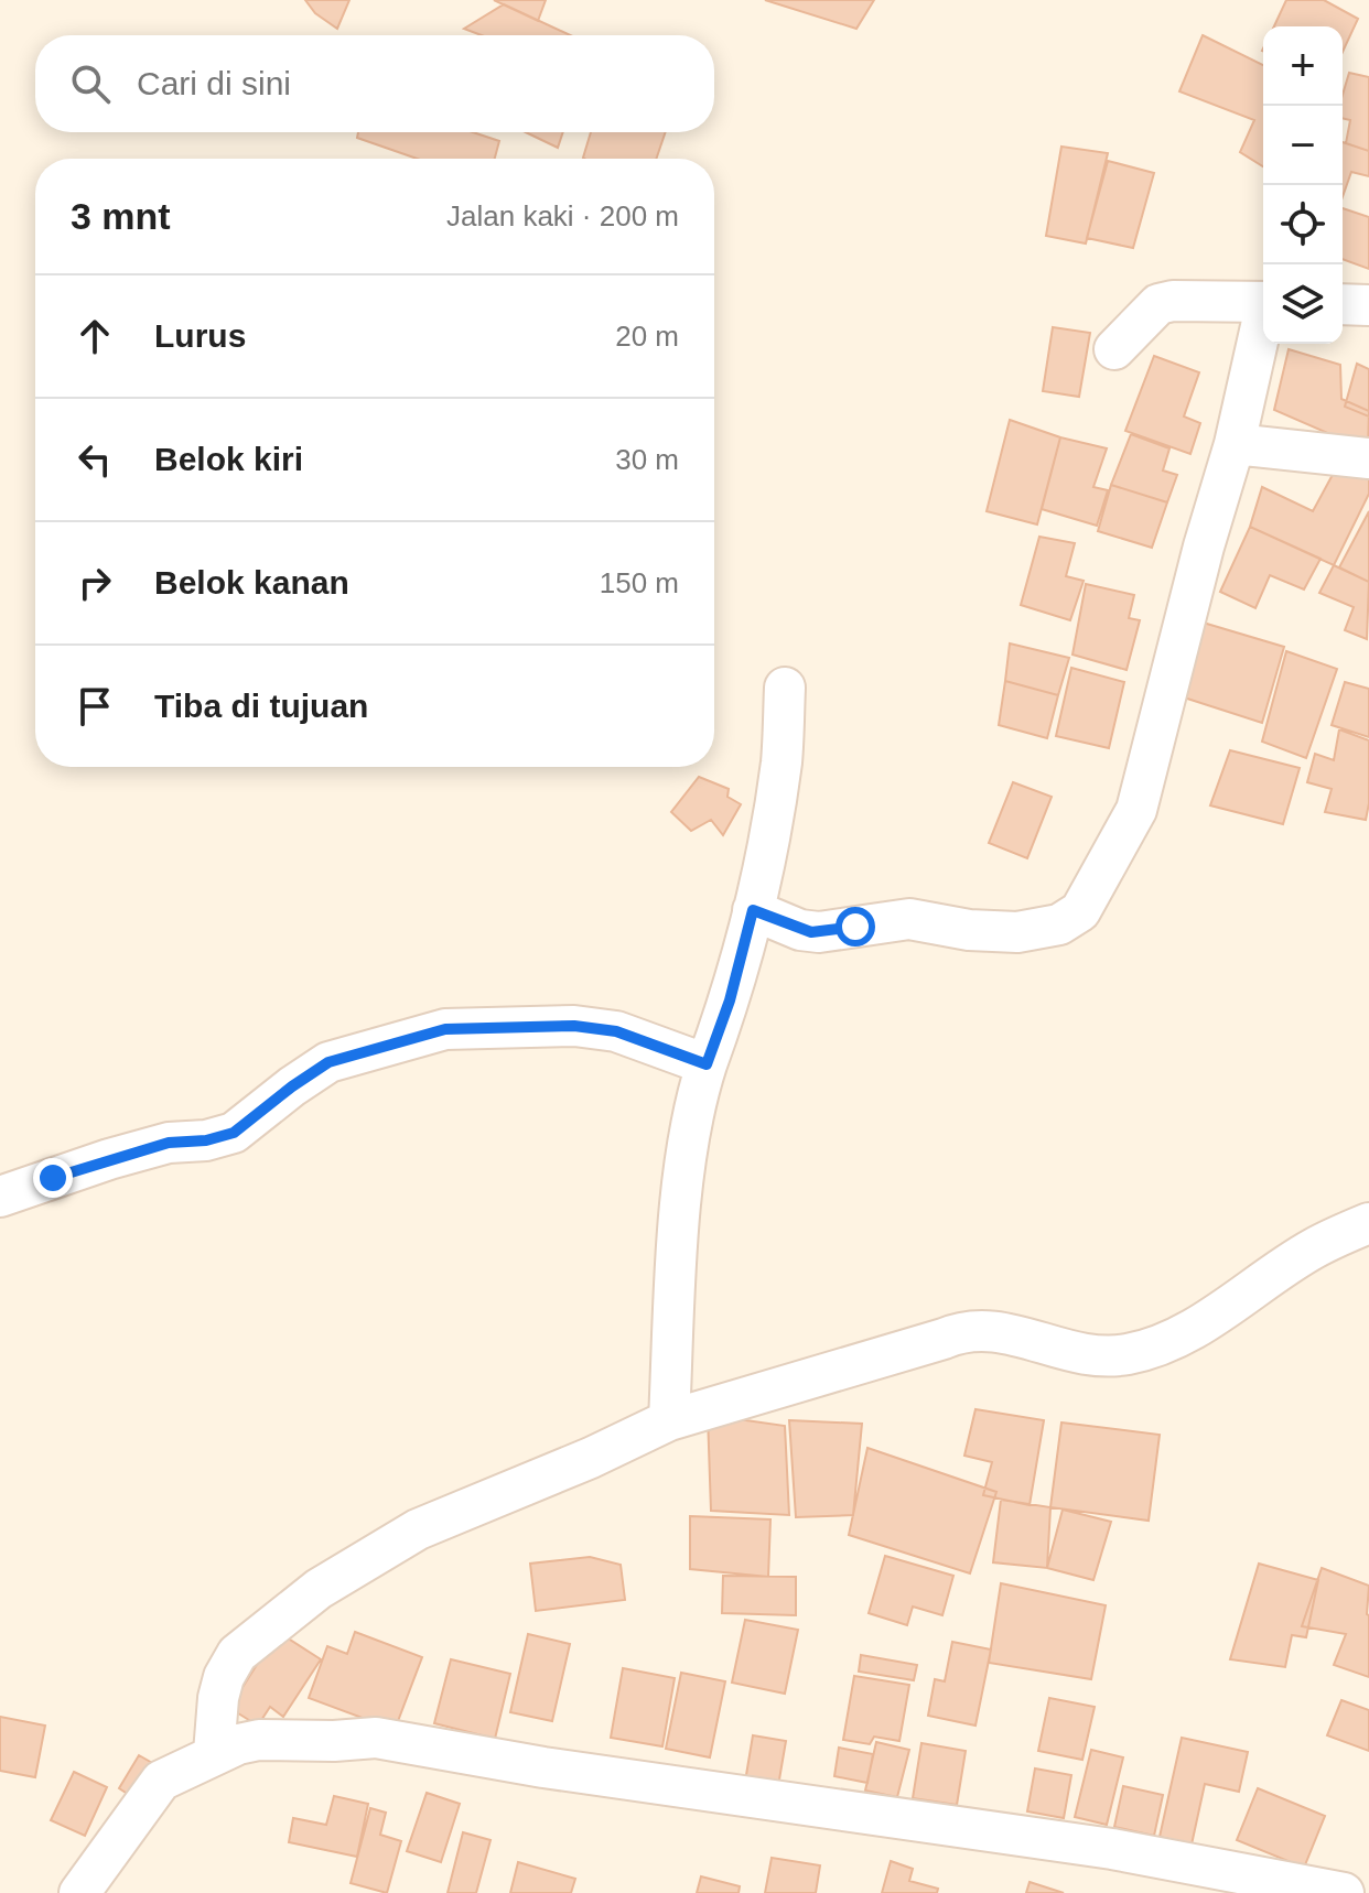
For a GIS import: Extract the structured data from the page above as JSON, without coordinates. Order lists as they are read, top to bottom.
{
  "page": {
    "map_buttons": ["+", "−"],
    "search": "Cari di sini",
    "heading": ["3 mnt", "Jalan kaki · 200 m"],
    "list": [
      ["Lurus", "20 m"],
      ["Belok kiri", "30 m"],
      ["Belok kanan", "150 m"],
      "Tiba di tujuan"
    ]
  }
}
